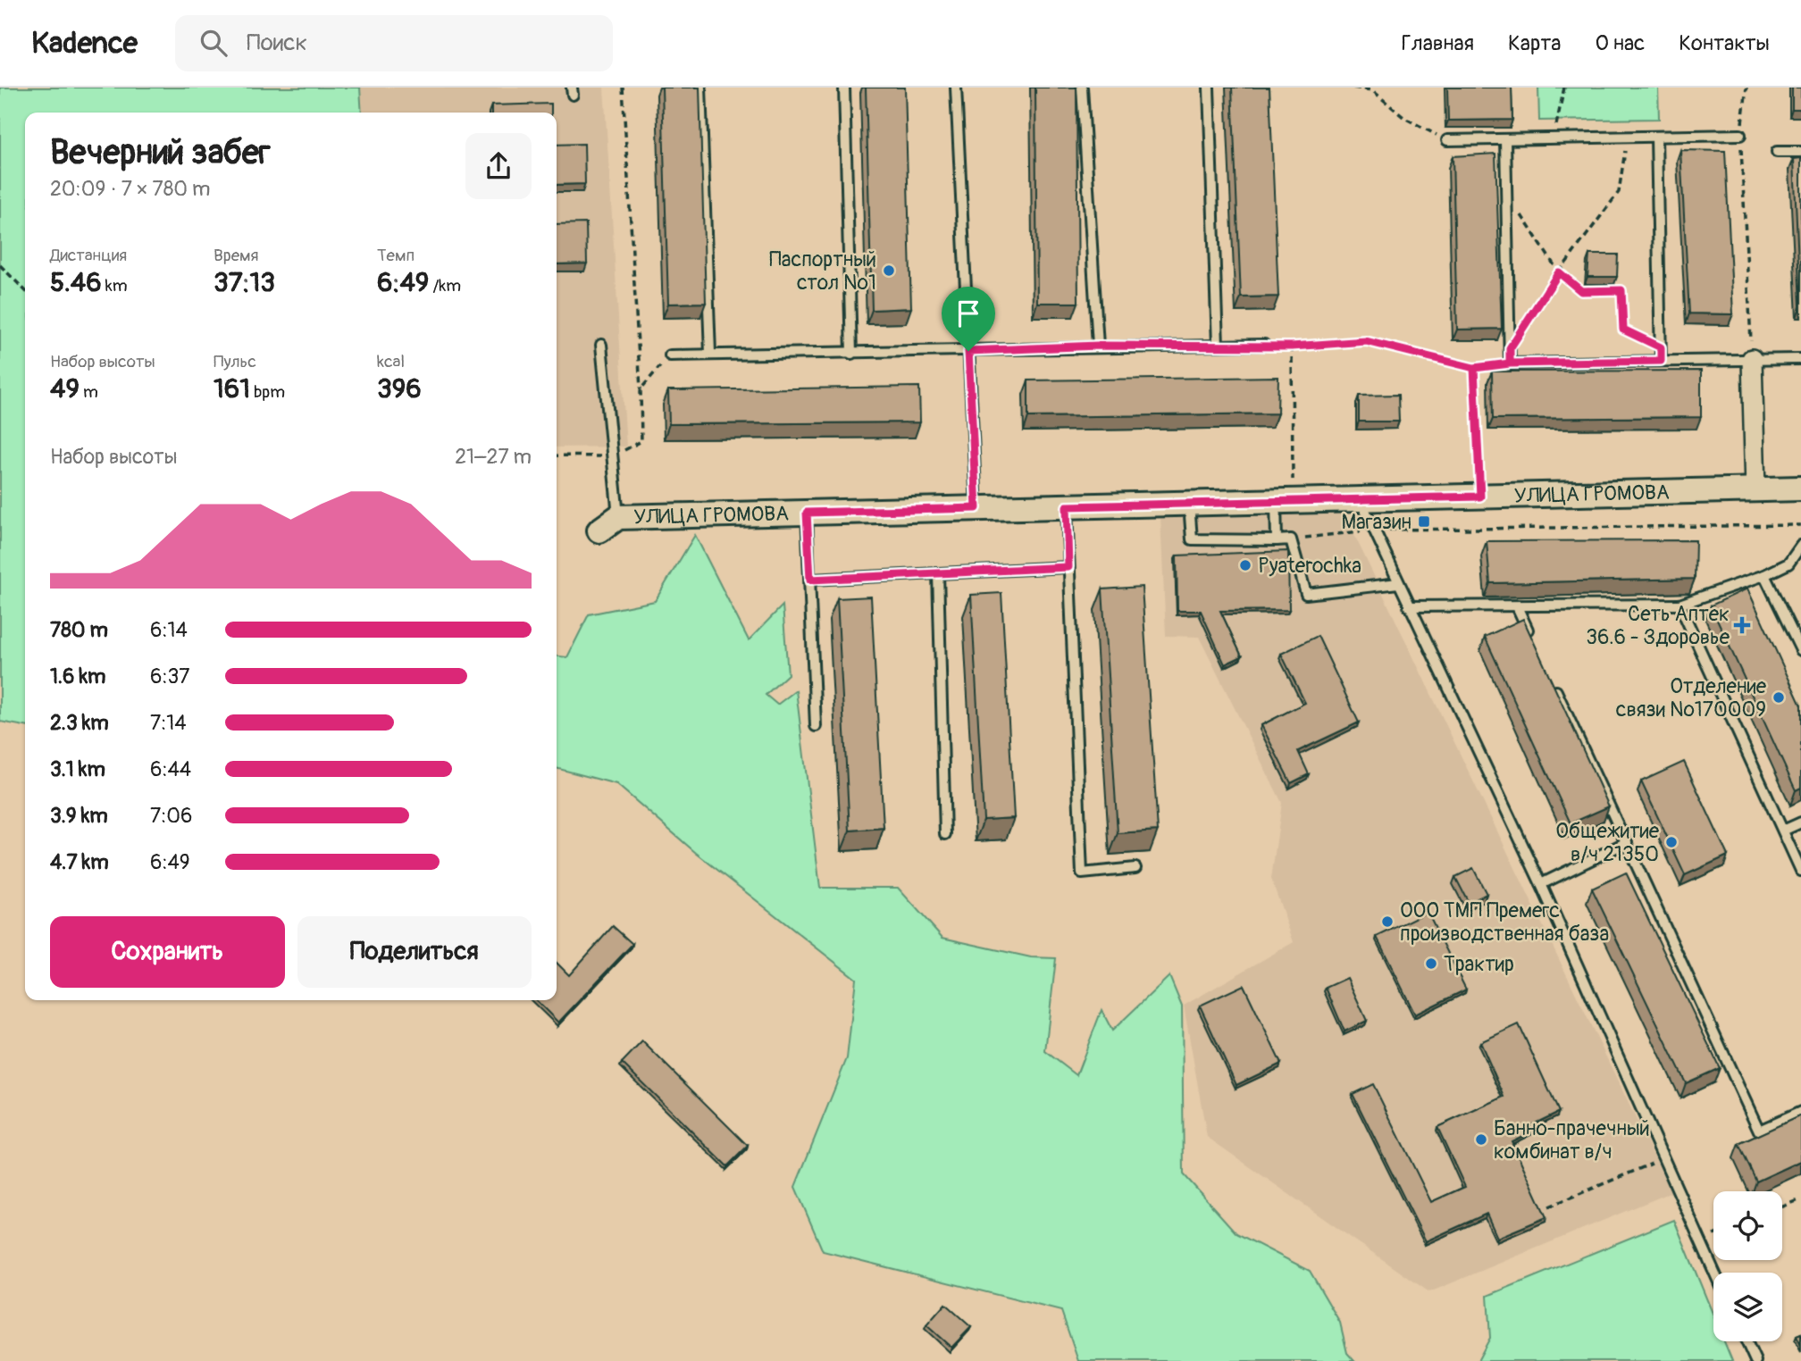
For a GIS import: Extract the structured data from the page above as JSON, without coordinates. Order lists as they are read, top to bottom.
{
  "streets": {
    "street": ["УЛИЦА ГРОМОВА"]
  },
  "places": {
    "other": [
      "Паспортный стол №1",
      "Pyaterochka",
      "Отделение связи №170009",
      "Общежитие в/ч 21350",
      "ООО ТМП Премегс производственная база",
      "Трактир",
      "Банно-прачечный комбинат в/ч"
    ],
    "transit": ["Магазин"],
    "health": ["Сеть Аптек 36.6 - Здоровье"]
  },
  "page": {
    "header": "Kadence",
    "search": "Поиск",
    "nav": [
      "Главная",
      "Карта",
      "О нас",
      "Контакты"
    ],
    "heading": ["Вечерний забег", "20:09 · 7 × 780 m"],
    "stats": [
      ["Дистанция", "5.46 km"],
      ["Время", "37:13"],
      ["Темп", "6:49 /km"],
      ["Набор высоты", "49 m"],
      ["Пульс", "161 bpm"],
      ["kcal", "396"]
    ],
    "chart": ["Набор высоты", "21–27 m"],
    "list": [
      {
        "name": "780 m",
        "note": "6:14"
      },
      {
        "name": "1.6 km",
        "note": "6:37"
      },
      {
        "name": "2.3 km",
        "note": "7:14"
      },
      {
        "name": "3.1 km",
        "note": "6:44"
      },
      {
        "name": "3.9 km",
        "note": "7:06"
      },
      {
        "name": "4.7 km",
        "note": "6:49"
      }
    ],
    "buttons": ["Сохранить", "Поделиться"]
  }
}
